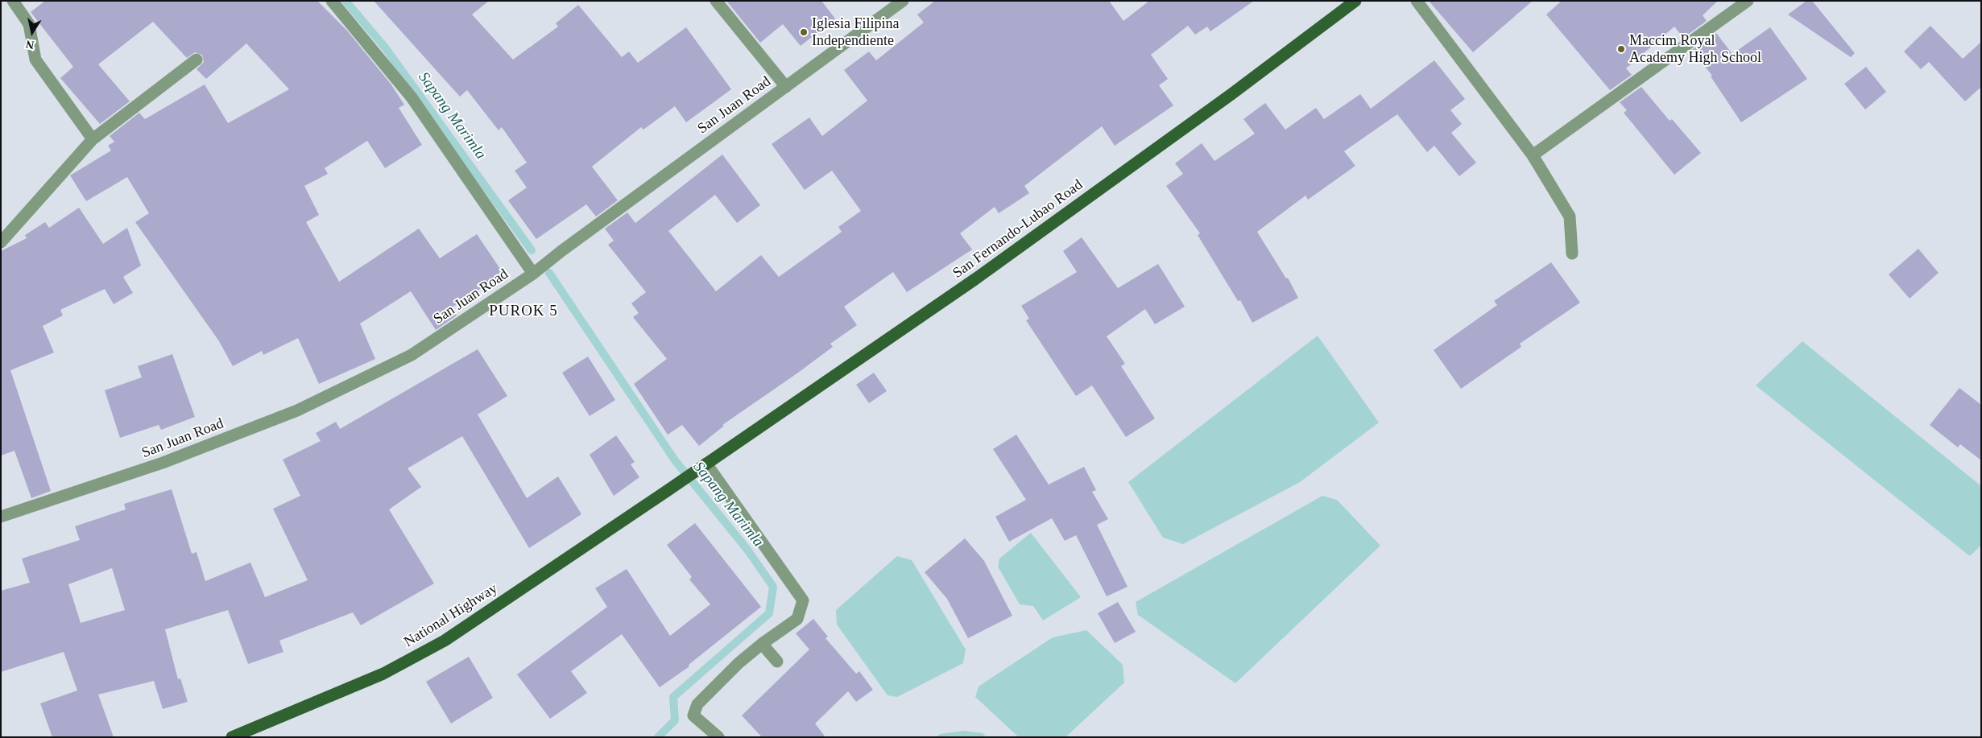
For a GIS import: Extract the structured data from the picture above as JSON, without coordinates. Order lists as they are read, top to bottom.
{
  "streets": {
    "main road": ["San Fernando-Lubao Road", "National Highway"],
    "street": ["San Juan Road"]
  },
  "crossings": [
    ["San Fernando-Lubao Road", "National Highway"]
  ],
  "districts": ["PUROK 5"],
  "water": ["Sapang Marimla"],
  "places": ["Iglesia Filipina Independiente", "Maccim Royal Academy High School"],
  "north": "bottom"
}
